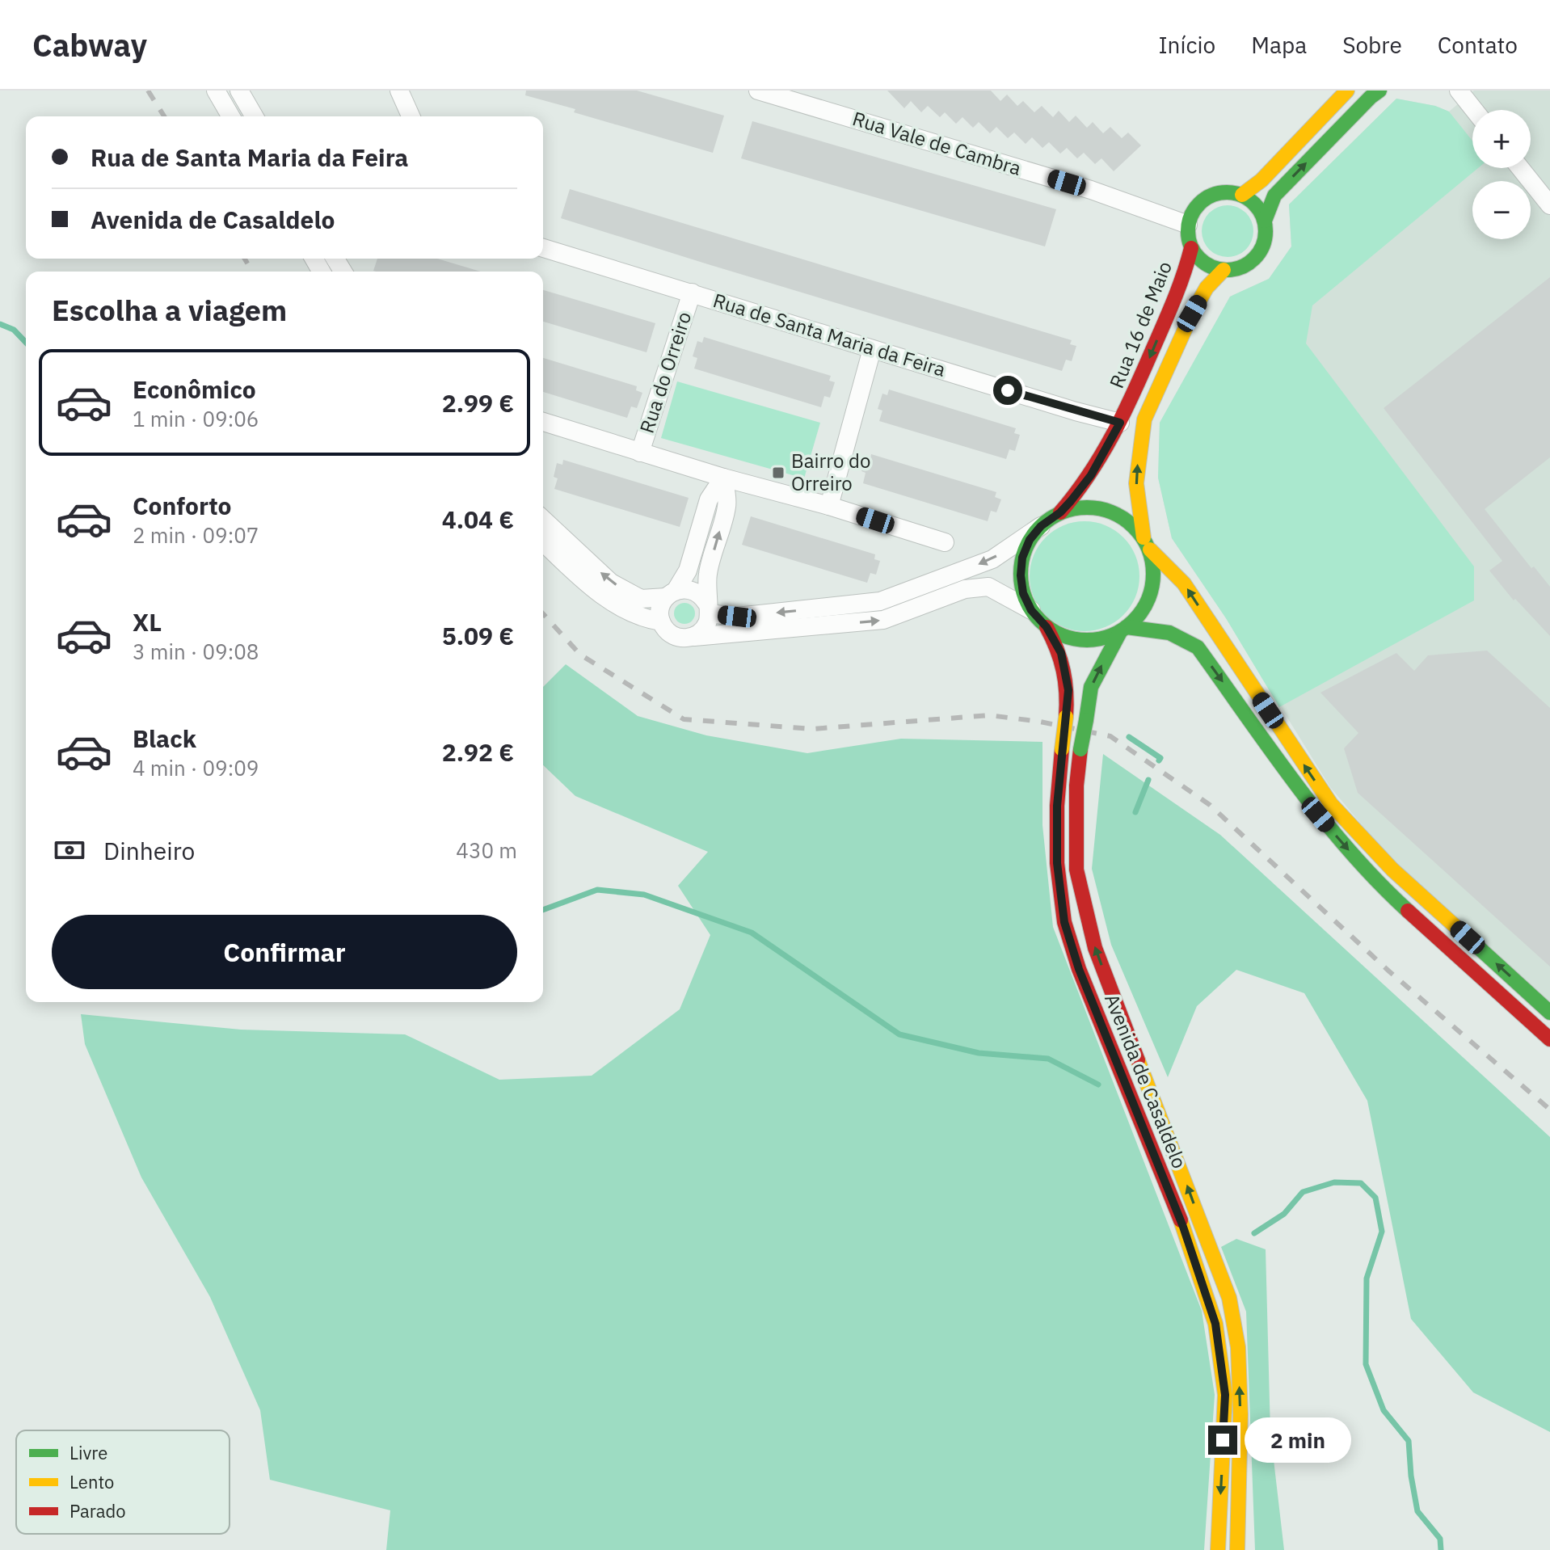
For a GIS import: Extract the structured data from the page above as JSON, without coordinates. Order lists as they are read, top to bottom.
{
  "streets": {
    "street": [
      "Rua Vale de Cambra",
      "Rua 16 de Maio",
      "Rua de Santa Maria da Feira",
      "Rua do Orreiro",
      "Avenida de Casaldelo"
    ]
  },
  "crossings": [
    ["Rua Vale de Cambra", "Rua 16 de Maio"],
    ["Rua 16 de Maio", "Rua de Santa Maria da Feira"],
    ["Rua 16 de Maio", "Avenida de Casaldelo"],
    ["Rua de Santa Maria da Feira", "Rua do Orreiro"]
  ],
  "places": {
    "transit": ["Bairro do Orreiro"]
  },
  "legend": ["Livre", "Lento", "Parado"],
  "page": {
    "header": "Cabway",
    "nav": [
      "Início",
      "Mapa",
      "Sobre",
      "Contato"
    ],
    "map_buttons": ["+", "−"],
    "banner": ["Rua de Santa Maria da Feira", "Avenida de Casaldelo"],
    "heading": "Escolha a viagem",
    "list": [
      {
        "name": "Econômico",
        "note": "1 min · 09:06",
        "value": "2.99 €"
      },
      {
        "name": "Conforto",
        "note": "2 min · 09:07",
        "value": "4.04 €"
      },
      {
        "name": "XL",
        "note": "3 min · 09:08",
        "value": "5.09 €"
      },
      {
        "name": "Black",
        "note": "4 min · 09:09",
        "value": "2.92 €"
      }
    ],
    "pay": ["Dinheiro", "430 m"],
    "buttons": "Confirmar",
    "bubble": "2 min"
  }
}
